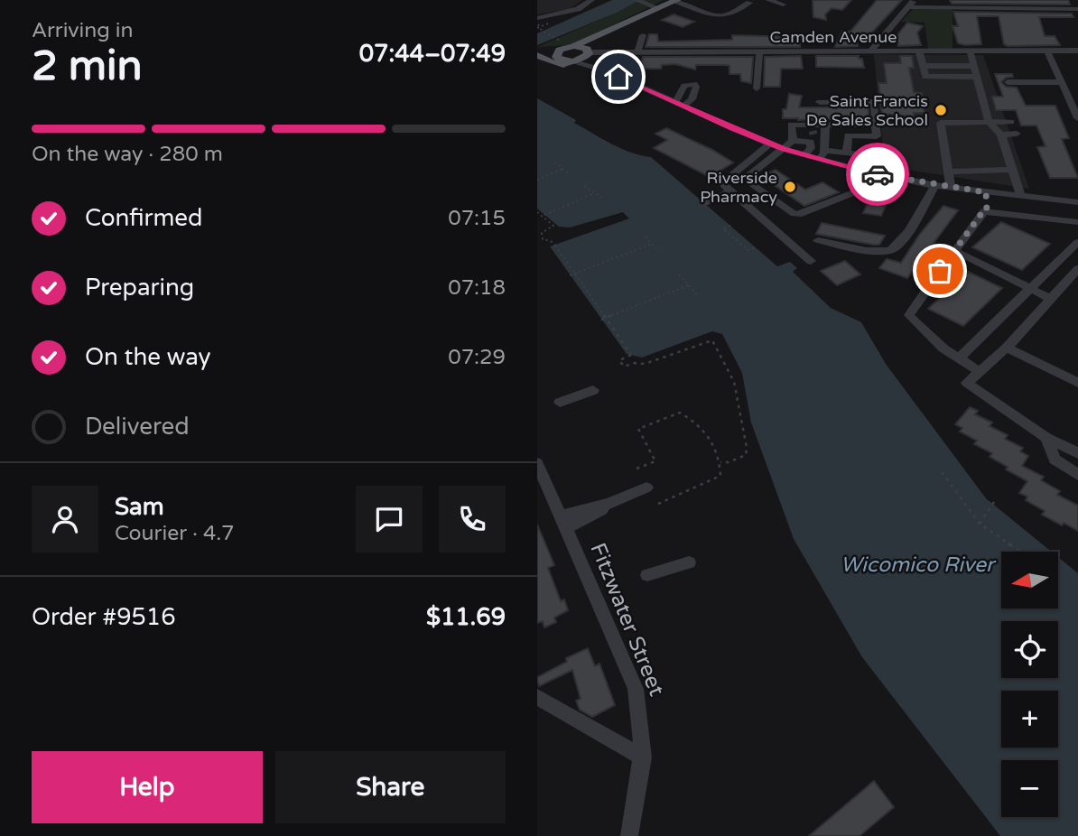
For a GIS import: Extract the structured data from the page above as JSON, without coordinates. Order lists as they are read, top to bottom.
{
  "streets": {
    "street": ["Camden Avenue", "Fitzwater Street"]
  },
  "water": ["Wicomico River"],
  "places": ["Saint Francis De Sales School", "Riverside Pharmacy"],
  "north": "left",
  "page": {
    "heading": ["2 min", "Arriving in", "07:44–07:49"],
    "panel": [
      "Sam",
      "Courier · 4.7",
      "Order #9516",
      "$11.69"
    ],
    "bar": "On the way · 280 m",
    "list": [
      ["Confirmed", "07:15"],
      ["Preparing", "07:18"],
      ["On the way", "07:29"],
      "Delivered"
    ],
    "map_buttons": ["+", "−"],
    "buttons": ["Help", "Share"]
  }
}
